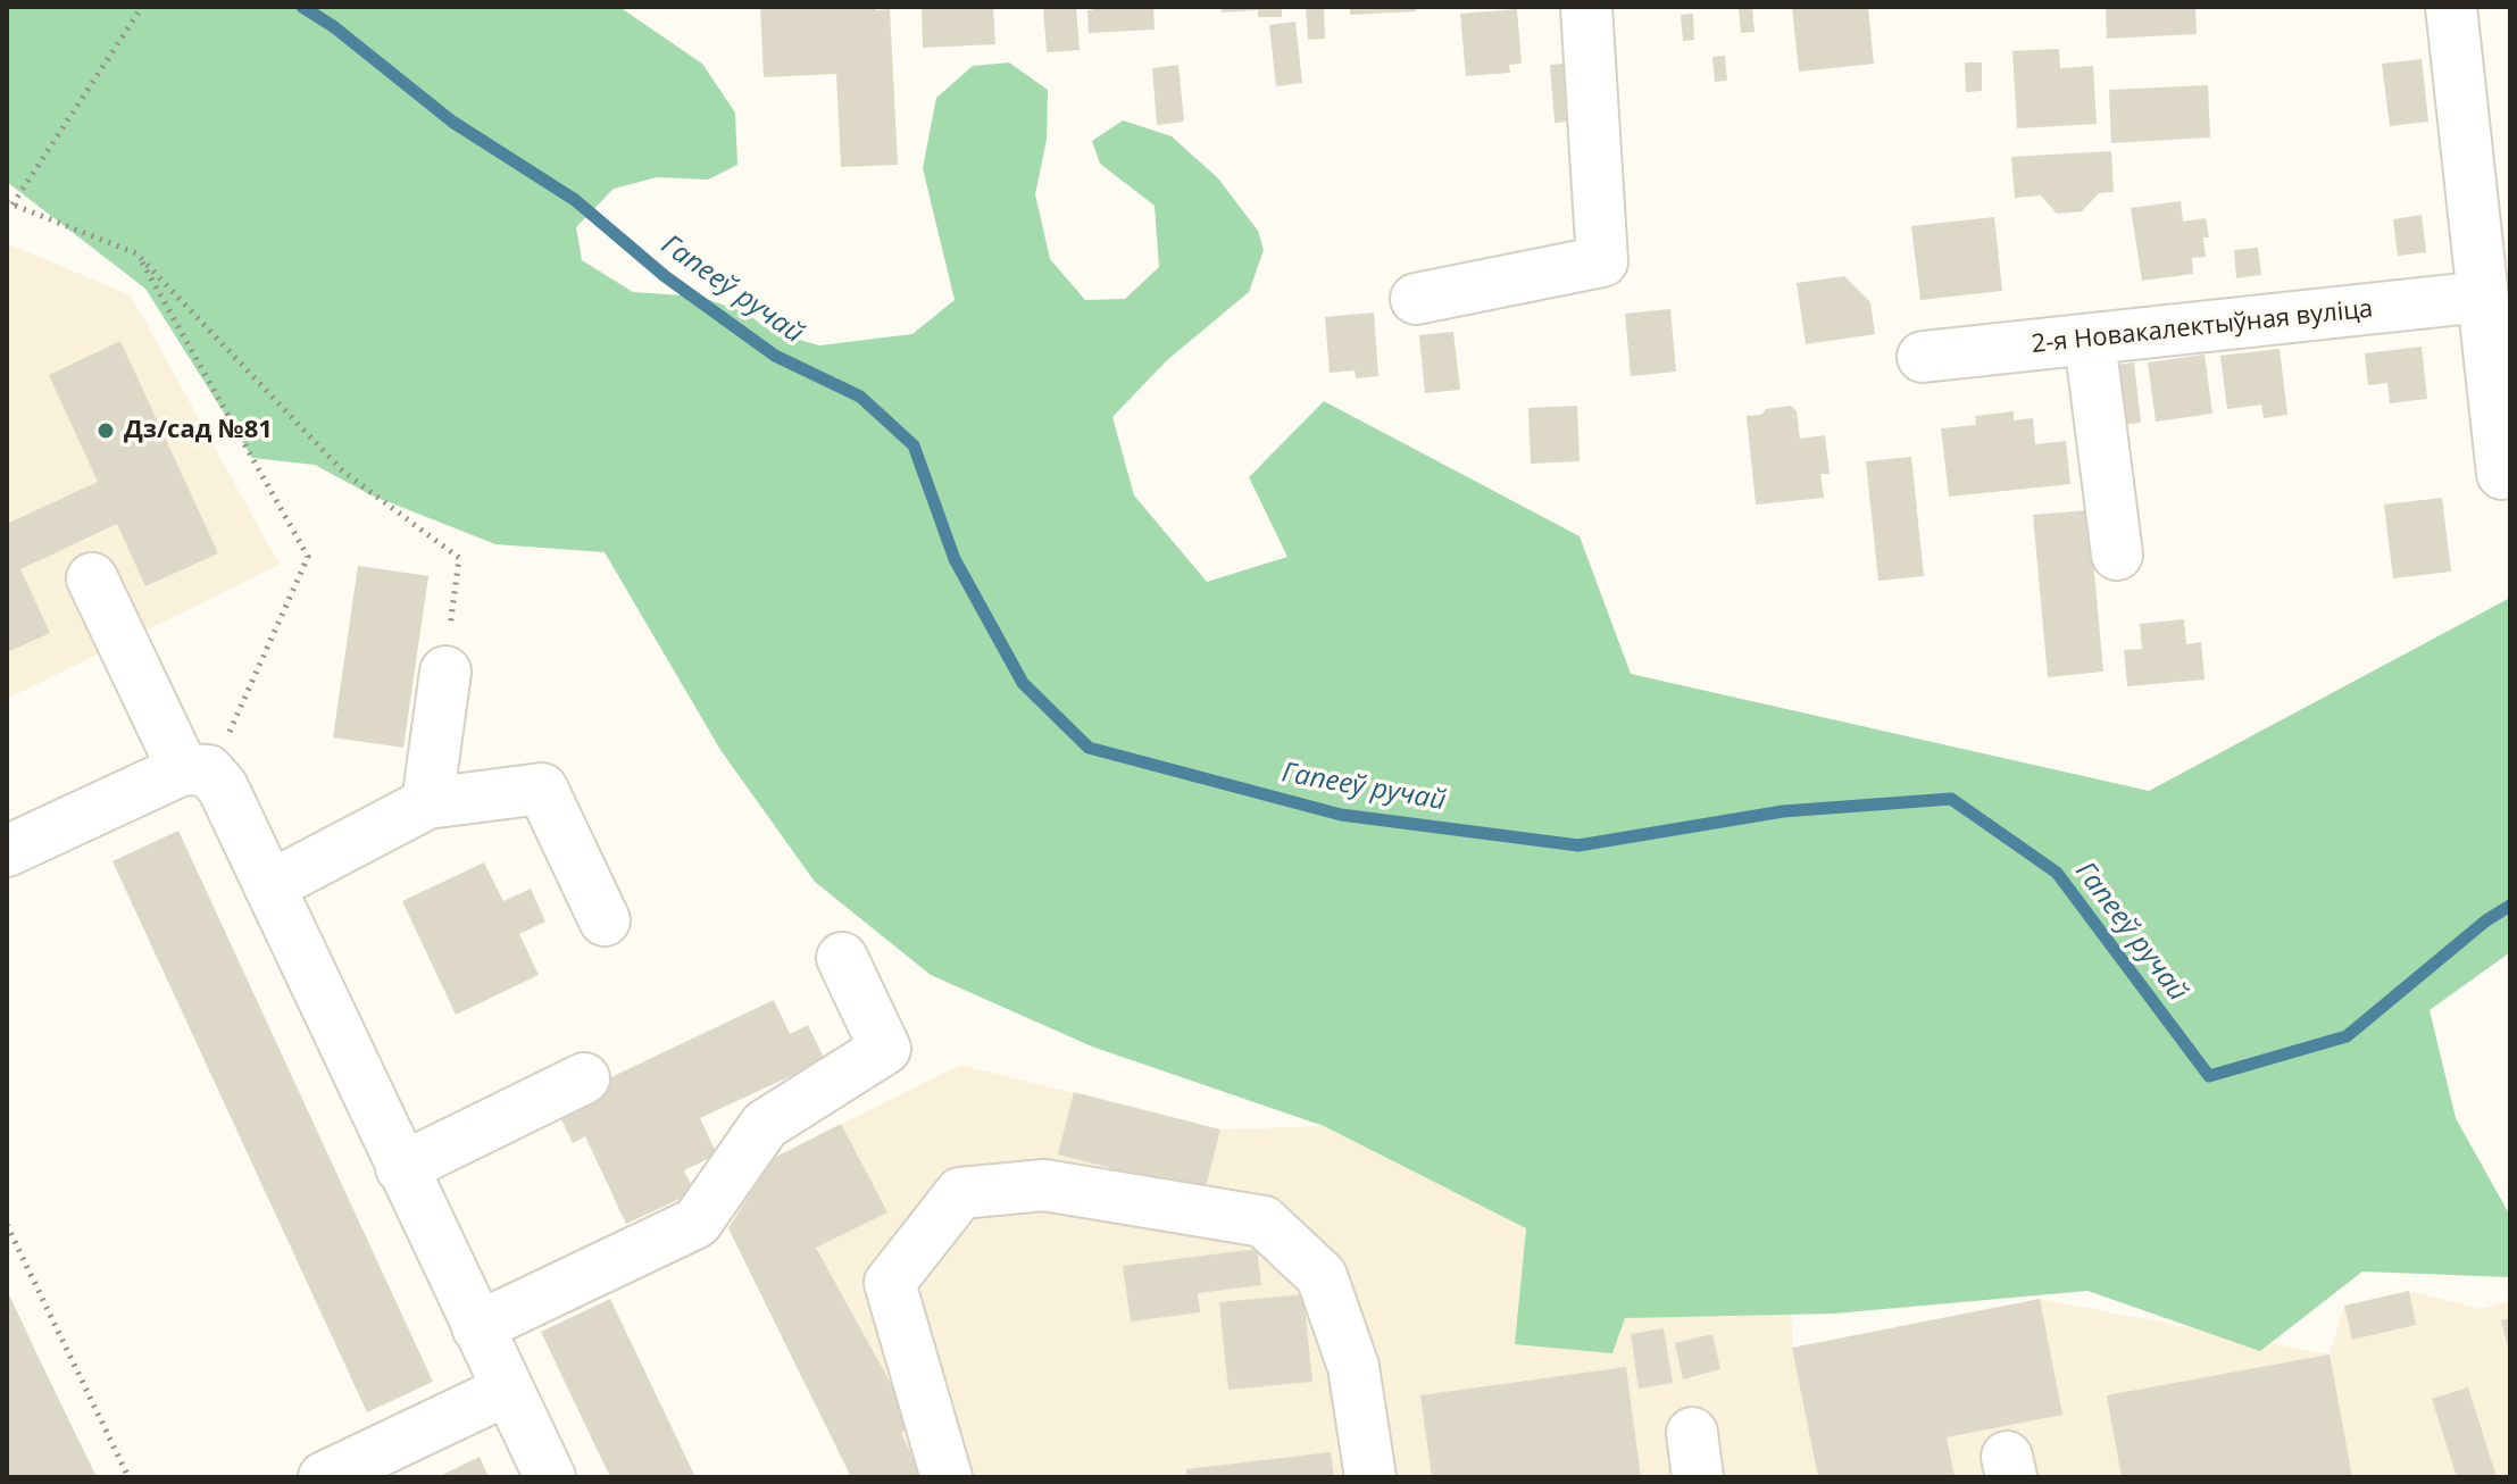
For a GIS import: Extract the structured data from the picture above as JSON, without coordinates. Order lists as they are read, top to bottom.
{
  "streets": {
    "street": ["2-я Новакалектыўная вуліца"]
  },
  "water": ["Гапееў ручай"],
  "places": ["Дз/сад №81"]
}
